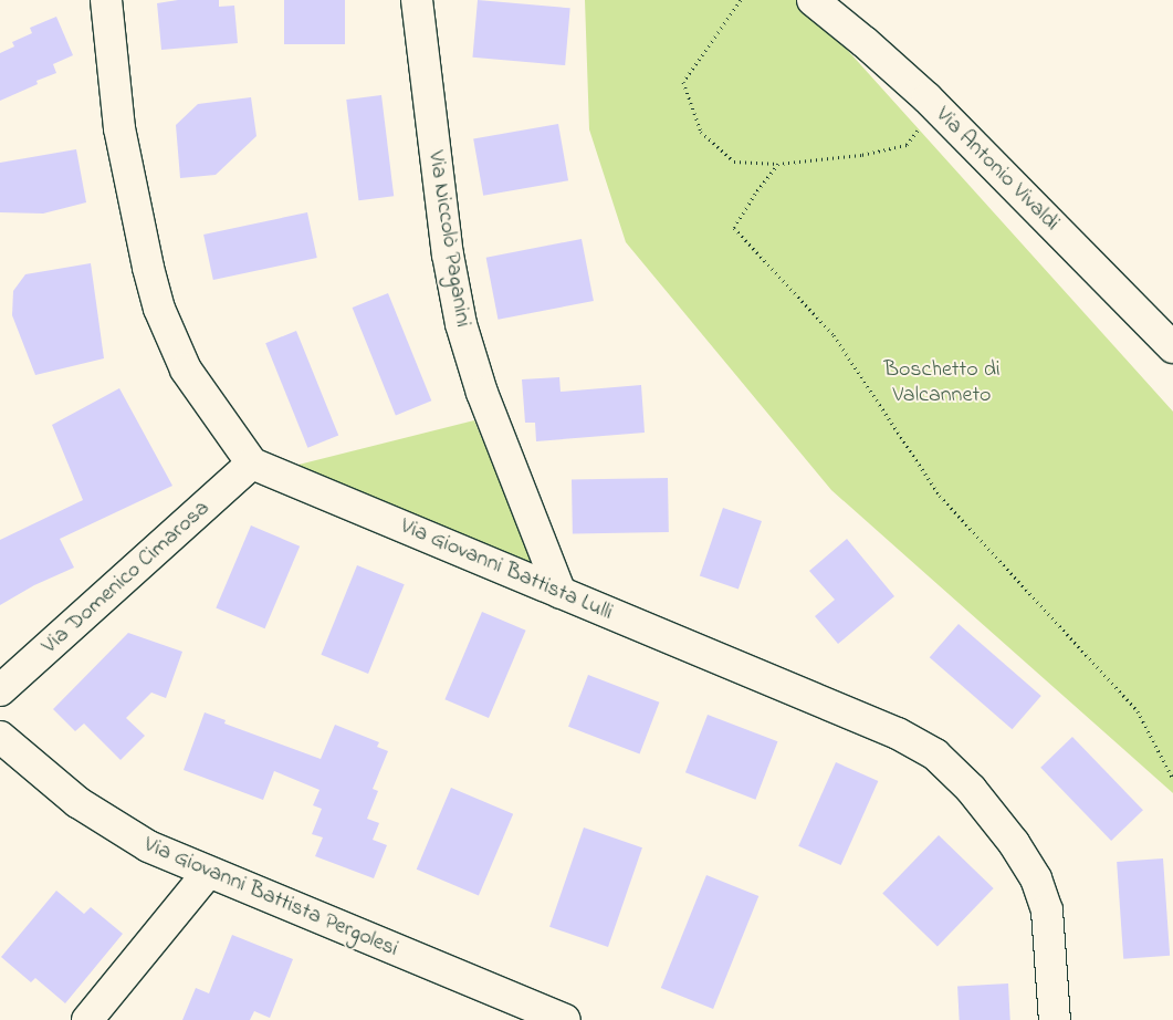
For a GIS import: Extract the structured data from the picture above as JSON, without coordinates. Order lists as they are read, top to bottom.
{
  "streets": {
    "street": [
      "Via Antonio Vivaldi",
      "Via Niccolò Paganini",
      "Via Giovanni Battista Lulli",
      "Via Domenico Cimarosa",
      "Via Giovanni Battista Pergolesi"
    ]
  },
  "crossings": [
    ["Via Niccolò Paganini", "Via Giovanni Battista Lulli"],
    ["Via Giovanni Battista Lulli", "Via Domenico Cimarosa"]
  ],
  "parks": ["Boschetto di Valcanneto"]
}
